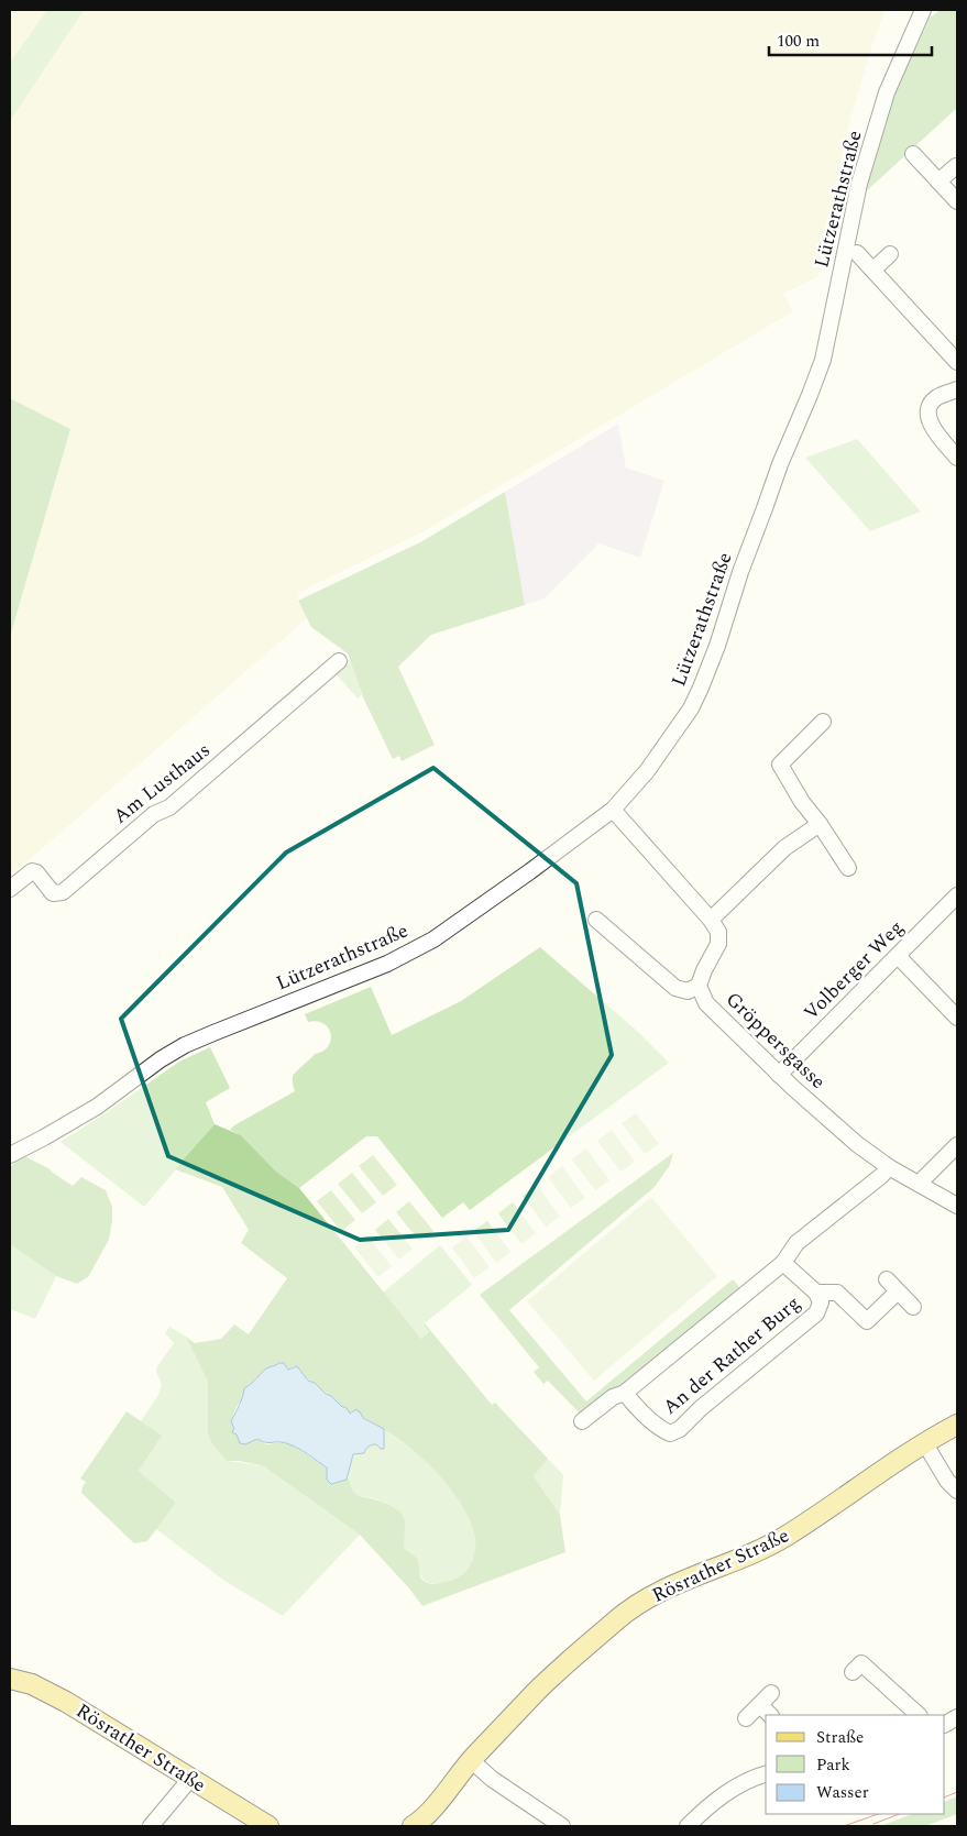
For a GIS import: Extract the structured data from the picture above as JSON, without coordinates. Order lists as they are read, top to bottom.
{
  "streets": {
    "main road": ["Rösrather Straße"],
    "street": [
      "Lützerathstraße",
      "Am Lusthaus",
      "Volberger Weg",
      "Gröppersgasse",
      "An der Rather Burg"
    ]
  },
  "crossings": [
    ["Lützerathstraße", "Gröppersgasse"],
    ["Volberger Weg", "Gröppersgasse"],
    ["Gröppersgasse", "An der Rather Burg"]
  ],
  "legend": ["Straße", "Park", "Wasser"],
  "scale_bar": "100 m"
}
